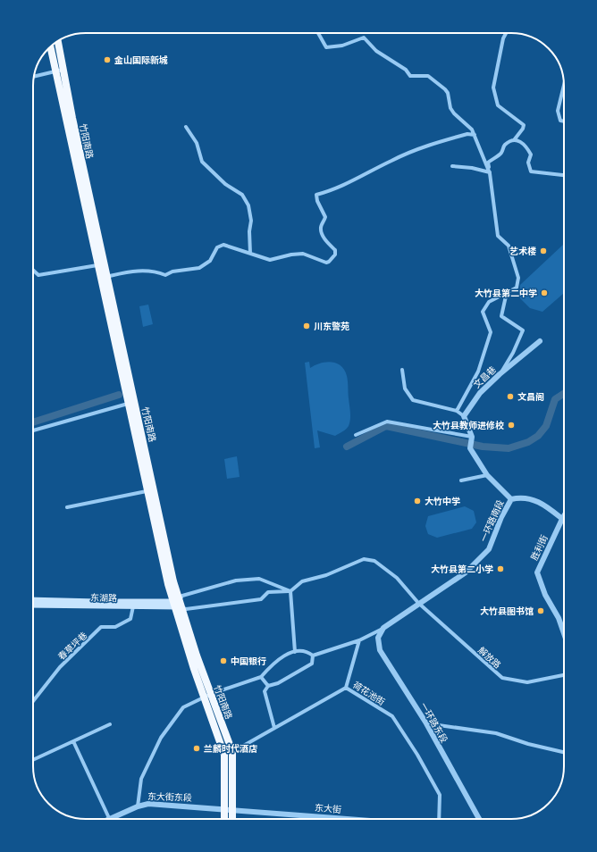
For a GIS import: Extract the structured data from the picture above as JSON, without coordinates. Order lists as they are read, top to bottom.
{
  "streets": {
    "highway": ["竹阳南路"],
    "main road": ["东湖路"],
    "street": [
      "文昌巷",
      "一环路南段",
      "胜利街",
      "春草坪巷",
      "解放路",
      "荷花池街",
      "一环路东段",
      "东大街东段",
      "东大街"
    ]
  },
  "crossings": [
    ["竹阳南路", "东湖路"],
    ["竹阳南路", "荷花池街"],
    ["竹阳南路", "东大街东段"],
    ["竹阳南路", "东大街"],
    ["一环路南段", "胜利街"],
    ["一环路南段", "解放路"],
    ["一环路南段", "一环路东段"],
    ["东湖路", "春草坪巷"],
    ["东大街东段", "东大街"]
  ],
  "places": [
    "金山国际新城",
    "艺术楼",
    "大竹县第二中学",
    "川东警苑",
    "文昌阁",
    "大竹县教师进修校",
    "大竹中学",
    "大竹县第二小学",
    "大竹县图书馆",
    "中国银行",
    "兰麟时代酒店"
  ]
}
